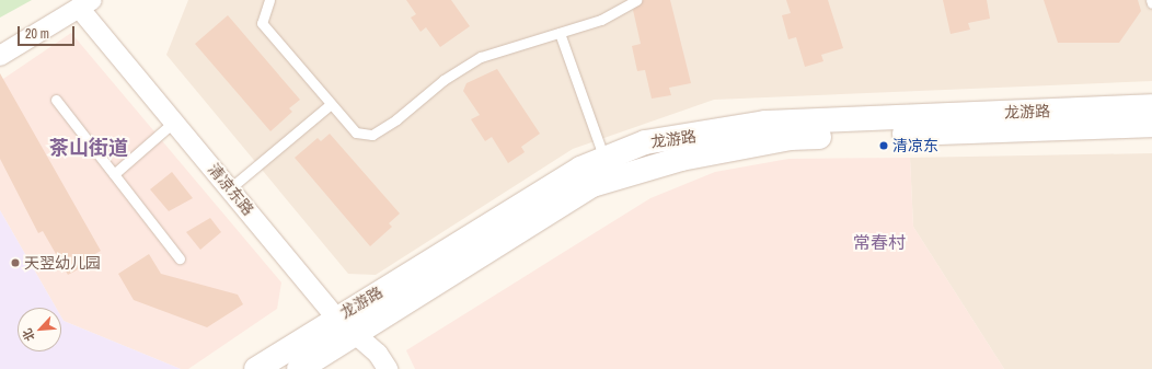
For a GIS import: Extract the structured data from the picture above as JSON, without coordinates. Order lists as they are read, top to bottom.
{
  "streets": {
    "main road": ["龙游路"],
    "street": ["清凉东路"]
  },
  "crossings": [
    ["龙游路", "清凉东路"]
  ],
  "districts": ["茶山街道", "常春村"],
  "places": ["清凉东", "天翌幼儿园"],
  "scale_bar": "20 m",
  "north": "bottom left"
}
